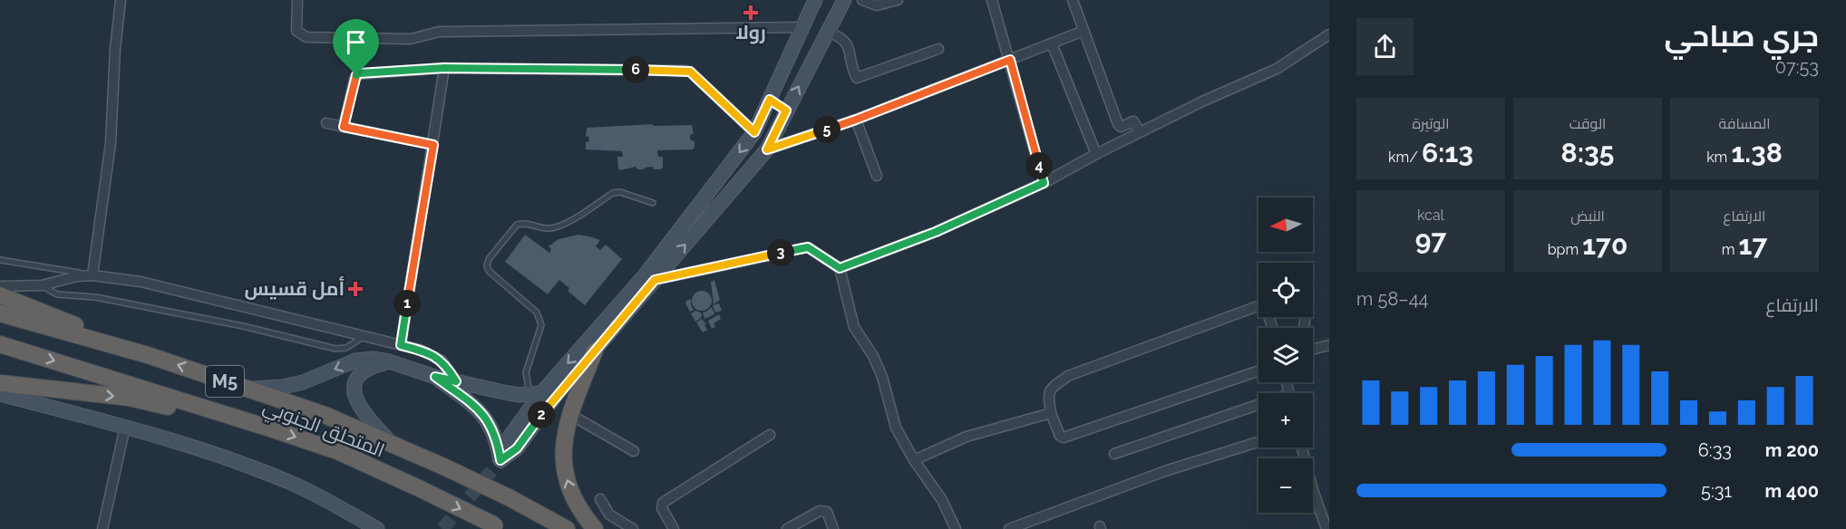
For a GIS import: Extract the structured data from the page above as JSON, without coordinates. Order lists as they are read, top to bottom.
{
  "streets": {
    "highway": ["M5", "المتحلق الجنوبي"]
  },
  "places": {
    "health": ["رولا", "أمل قسيس"]
  },
  "north": "left",
  "page": {
    "heading": ["جري صباحي", "07:53"],
    "pins": [
      "6",
      "5",
      "4",
      "3",
      "1",
      "2"
    ],
    "stats": [
      ["المسافة", "1.38 km"],
      ["الوقت", "8:35"],
      ["الوتيرة", "6:13 /km"],
      ["الارتفاع", "17 m"],
      ["النبض", "170 bpm"],
      ["kcal", "97"]
    ],
    "map_buttons": ["+", "−"],
    "chart": ["الارتفاع", "44–58 m"],
    "list": [
      {
        "name": "200 m",
        "note": "6:33"
      },
      {
        "name": "400 m",
        "note": "5:31"
      }
    ]
  }
}
